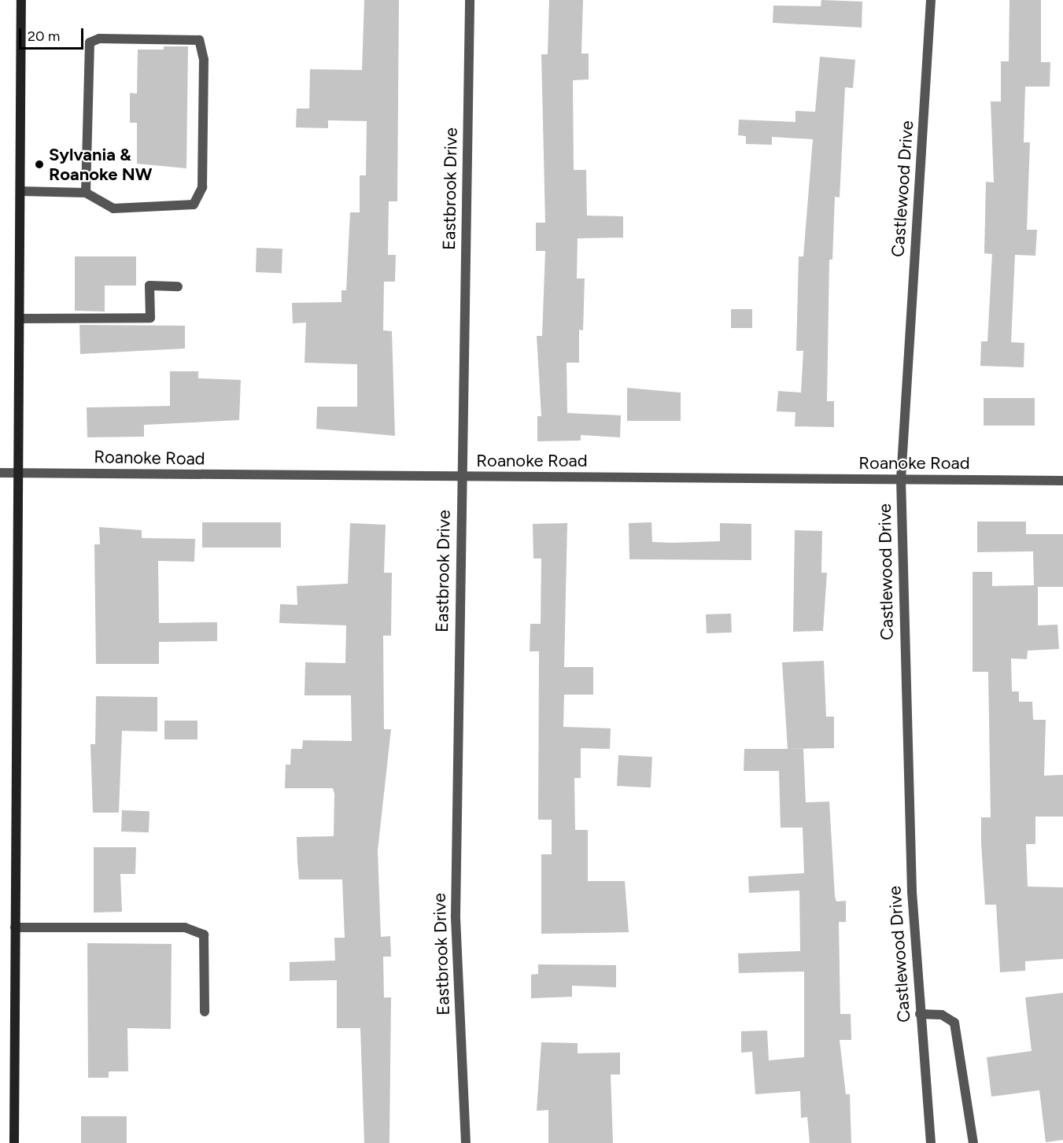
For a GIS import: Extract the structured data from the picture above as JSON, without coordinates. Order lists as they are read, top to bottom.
{
  "streets": {
    "street": ["Eastbrook Drive", "Castlewood Drive", "Roanoke Road"]
  },
  "crossings": [
    ["Eastbrook Drive", "Roanoke Road"],
    ["Castlewood Drive", "Roanoke Road"]
  ],
  "places": ["Sylvania & Roanoke NW"],
  "scale_bar": "20 m"
}
